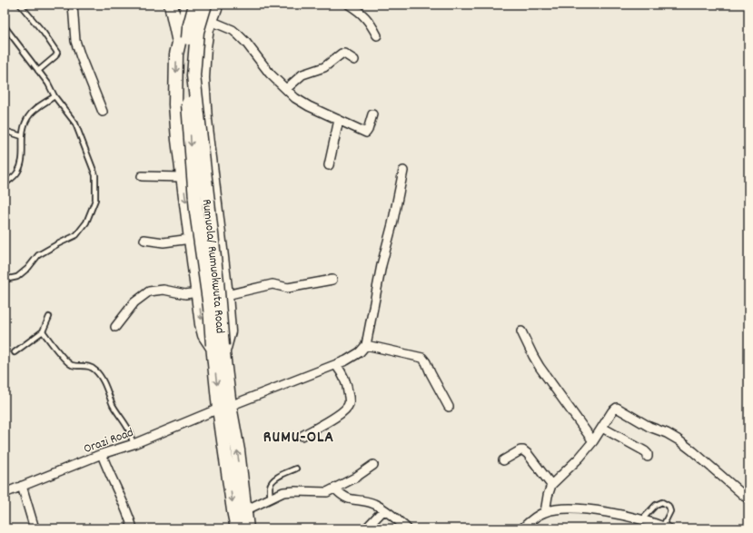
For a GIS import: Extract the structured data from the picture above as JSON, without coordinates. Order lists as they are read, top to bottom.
{
  "streets": {
    "main road": ["Rumuola/ Rumuokwuta Road"],
    "street": ["Orazi Road"]
  },
  "crossings": [
    ["Rumuola/ Rumuokwuta Road", "Orazi Road"]
  ],
  "districts": ["RUMU-OLA"]
}
